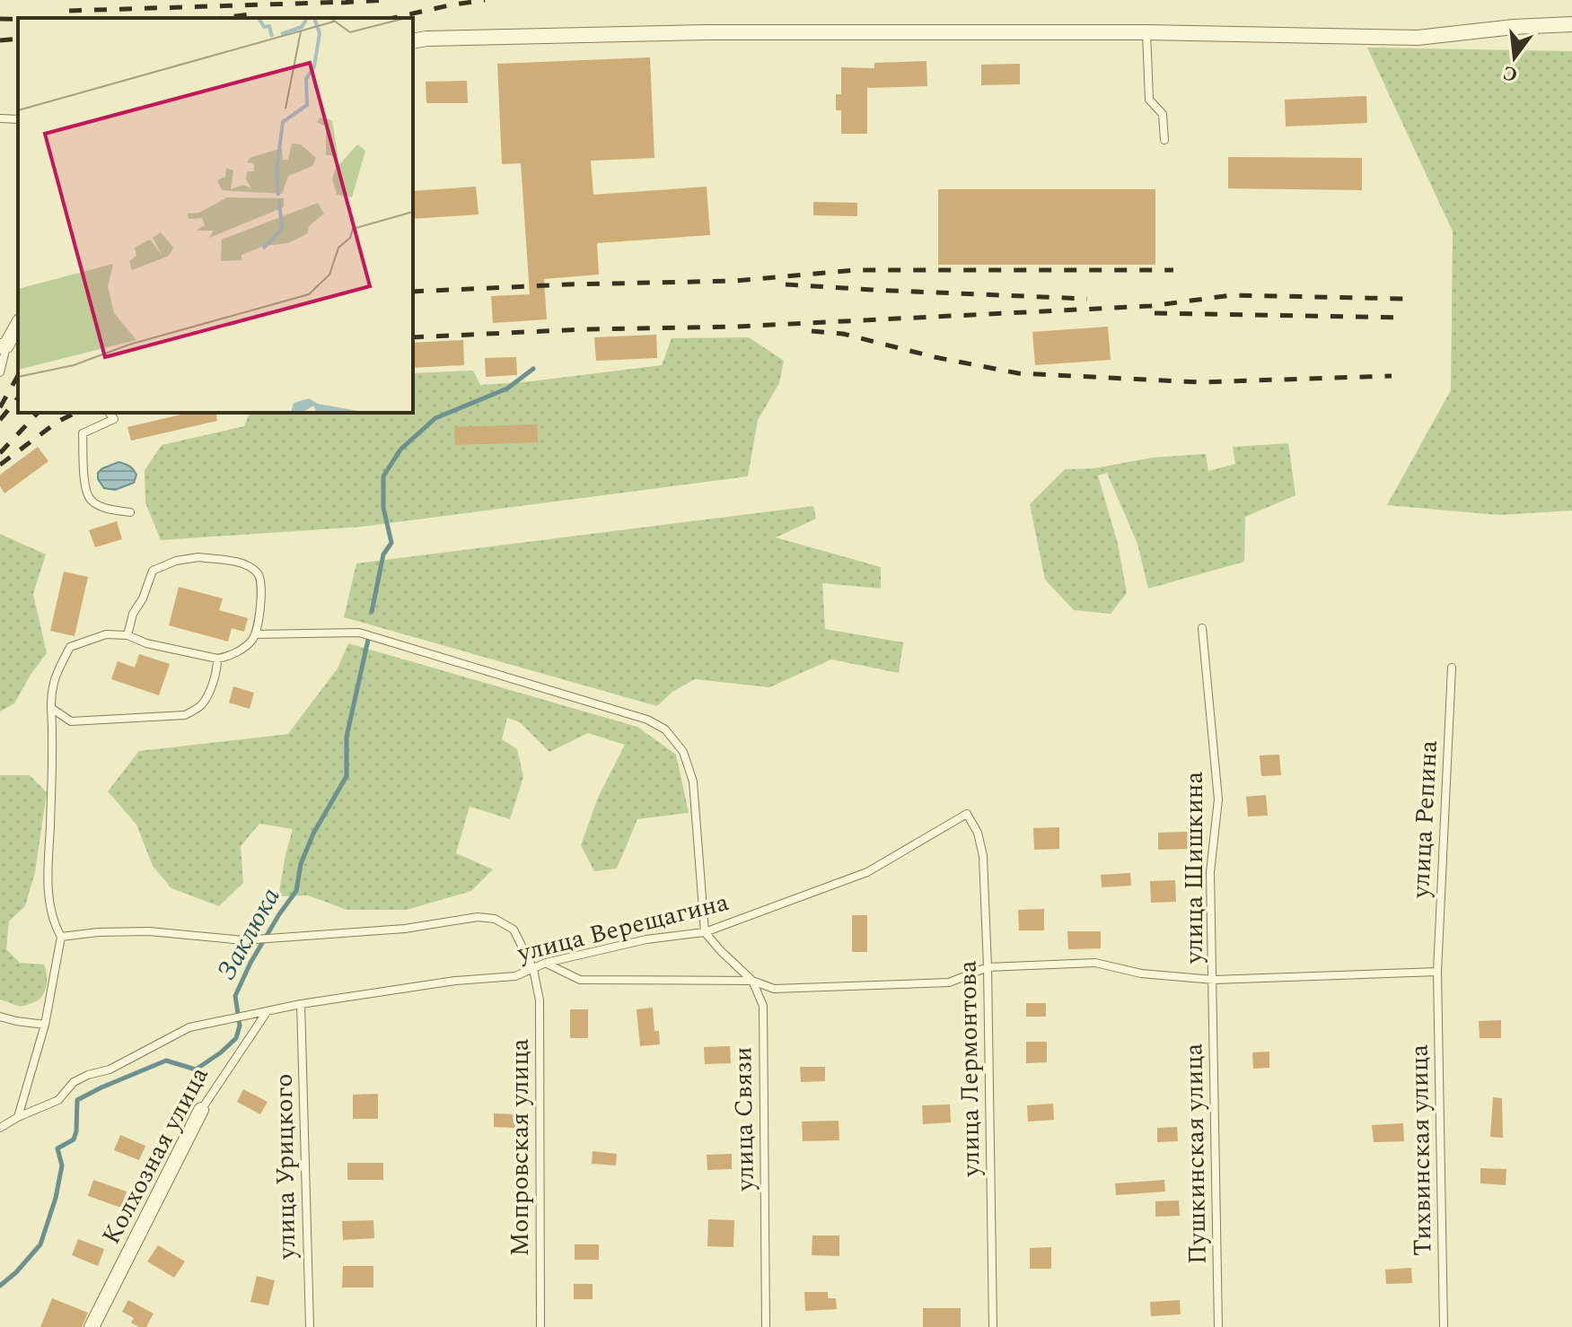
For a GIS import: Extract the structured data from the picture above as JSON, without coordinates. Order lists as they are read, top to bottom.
{
  "streets": {
    "street": ["Колхозная улица"],
    "lane": [
      "улица Репина",
      "улица Шишкина",
      "улица Верещагина",
      "улица Лермонтова",
      "улица Связи",
      "Мопровская улица",
      "Тихвинская улица",
      "Пушкинская улица",
      "улица Урицкого"
    ]
  },
  "crossings": [
    ["улица Репина", "Тихвинская улица"],
    ["улица Шишкина", "Пушкинская улица"],
    ["улица Верещагина", "улица Лермонтова"],
    ["улица Верещагина", "улица Связи"],
    ["улица Верещагина", "Мопровская улица"],
    ["улица Верещагина", "Колхозная улица"],
    ["улица Верещагина", "улица Урицкого"]
  ],
  "water": ["Заклюка"],
  "north": "bottom"
}
